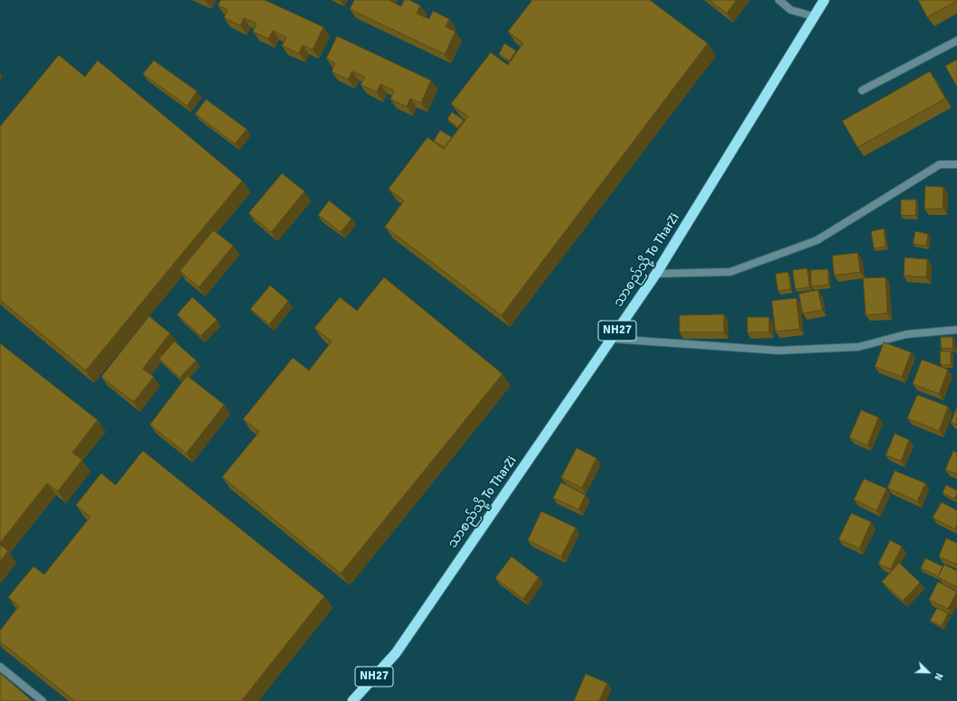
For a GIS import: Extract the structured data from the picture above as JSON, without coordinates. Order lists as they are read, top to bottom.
{
  "streets": {
    "highway": ["သာစည်သို့ To TharZi", "NH27"]
  },
  "north": "bottom right"
}
